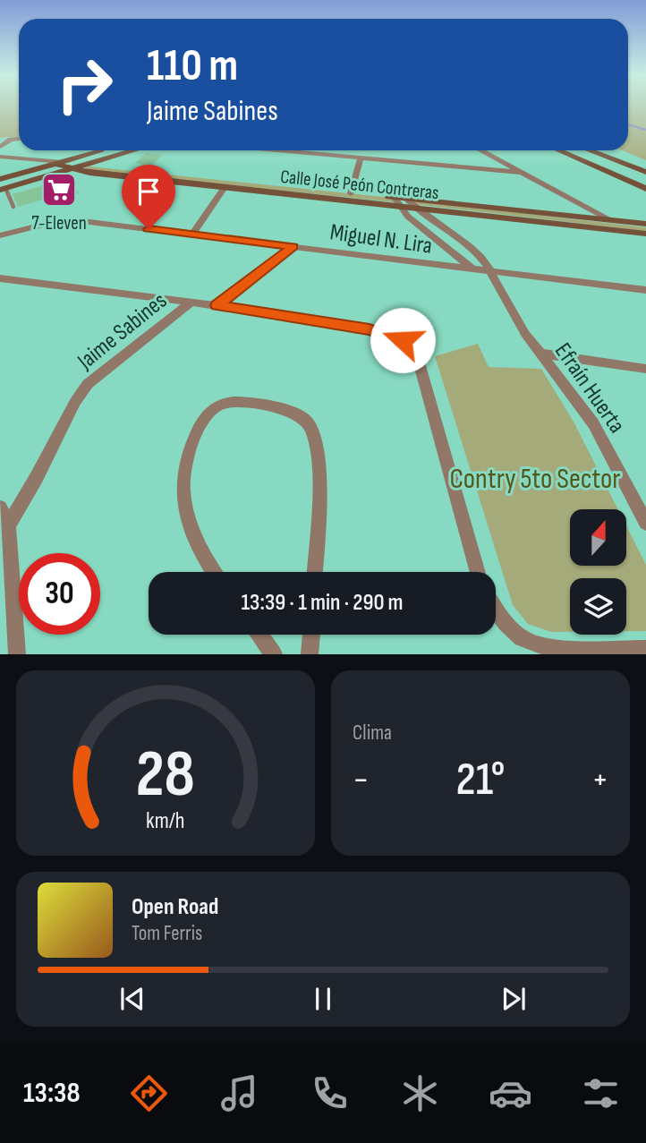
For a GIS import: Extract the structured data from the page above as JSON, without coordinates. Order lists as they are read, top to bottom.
{
  "streets": {
    "street": [
      "Calle José Peón Contreras",
      "Miguel N. Lira",
      "Jaime Sabines",
      "Efraín Huerta"
    ]
  },
  "crossings": [
    ["Calle José Peón Contreras", "Efraín Huerta"]
  ],
  "parks": ["Contry 5to Sector"],
  "places": {
    "supermarket": ["7-Eleven"]
  },
  "north": "top",
  "page": {
    "turn": ["110 m", "Jaime Sabines"],
    "limit": "30",
    "trip": "13:39 · 1 min · 290 m",
    "tile": "Clima",
    "heat": ["−", "21°", "+"],
    "song": ["Open Road", "Tom Ferris"],
    "tabs": "13:38",
    "gauge": ["28", "km/h"]
  }
}
